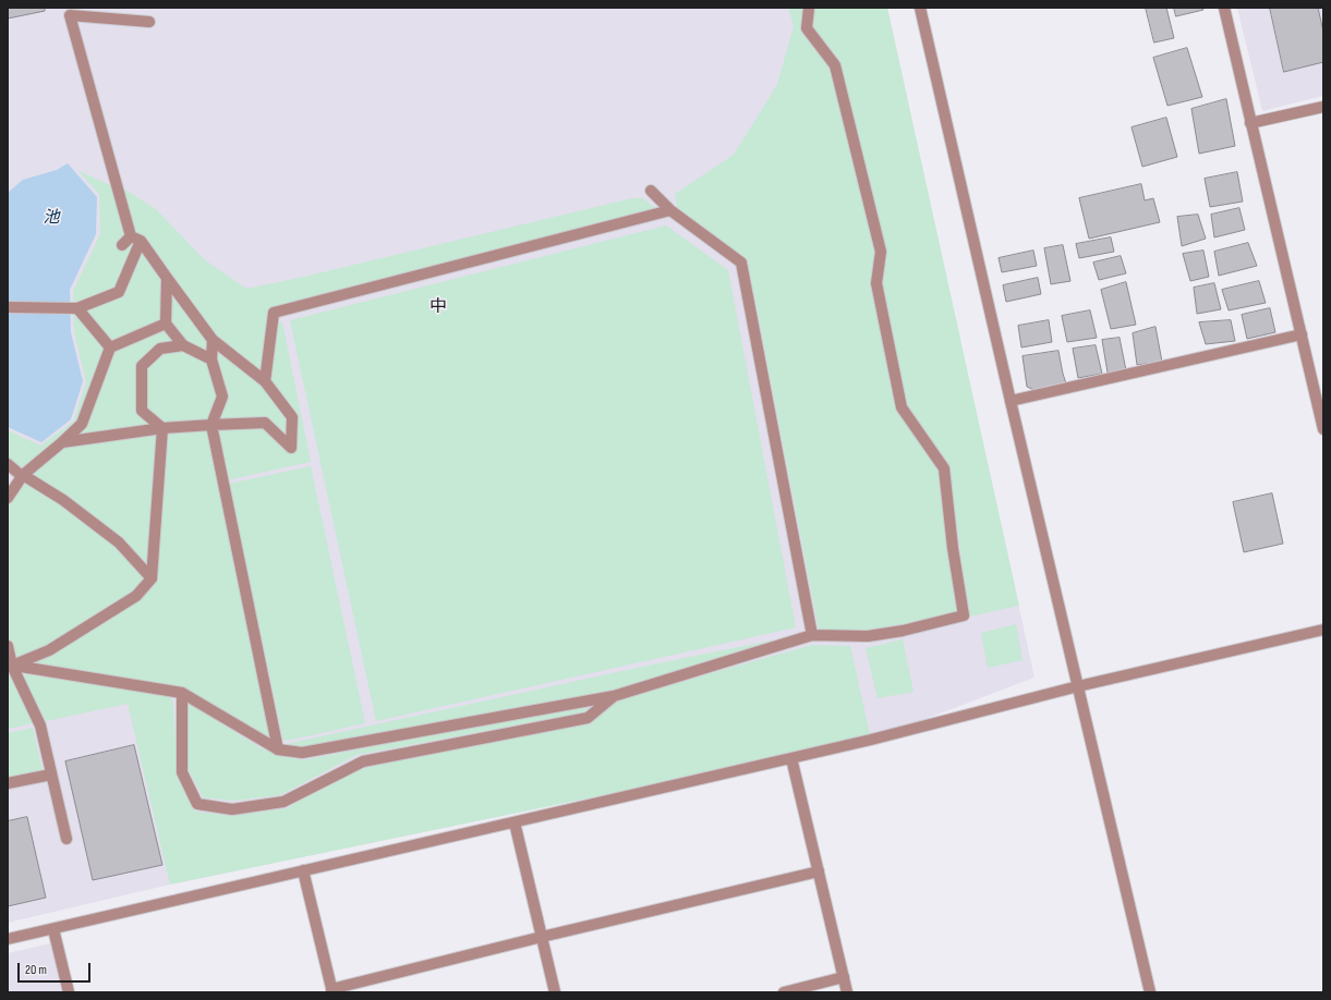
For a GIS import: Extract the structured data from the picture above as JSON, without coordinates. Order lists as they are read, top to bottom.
{
  "districts": ["中"],
  "water": ["池"],
  "scale_bar": "20 m"
}
